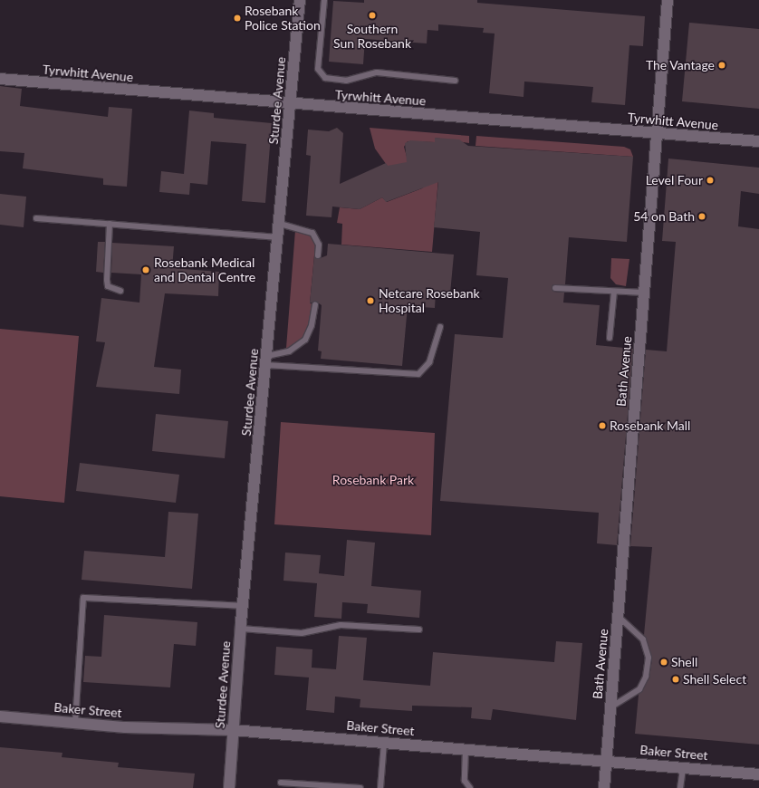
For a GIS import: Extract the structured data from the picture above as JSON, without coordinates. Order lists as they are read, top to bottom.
{
  "streets": {
    "street": [
      "Tyrwhitt Avenue",
      "Sturdee Avenue",
      "Bath Avenue",
      "Baker Street"
    ]
  },
  "crossings": [
    ["Tyrwhitt Avenue", "Sturdee Avenue"],
    ["Tyrwhitt Avenue", "Bath Avenue"],
    ["Sturdee Avenue", "Baker Street"],
    ["Bath Avenue", "Baker Street"]
  ],
  "parks": ["Rosebank Park"],
  "places": [
    "Southern Sun Rosebank",
    "Rosebank Police Station",
    "The Vantage",
    "Level Four",
    "54 on Bath",
    "Rosebank Medical and Dental Centre",
    "Netcare Rosebank Hospital",
    "Rosebank Mall",
    "Shell",
    "Shell Select"
  ]
}
